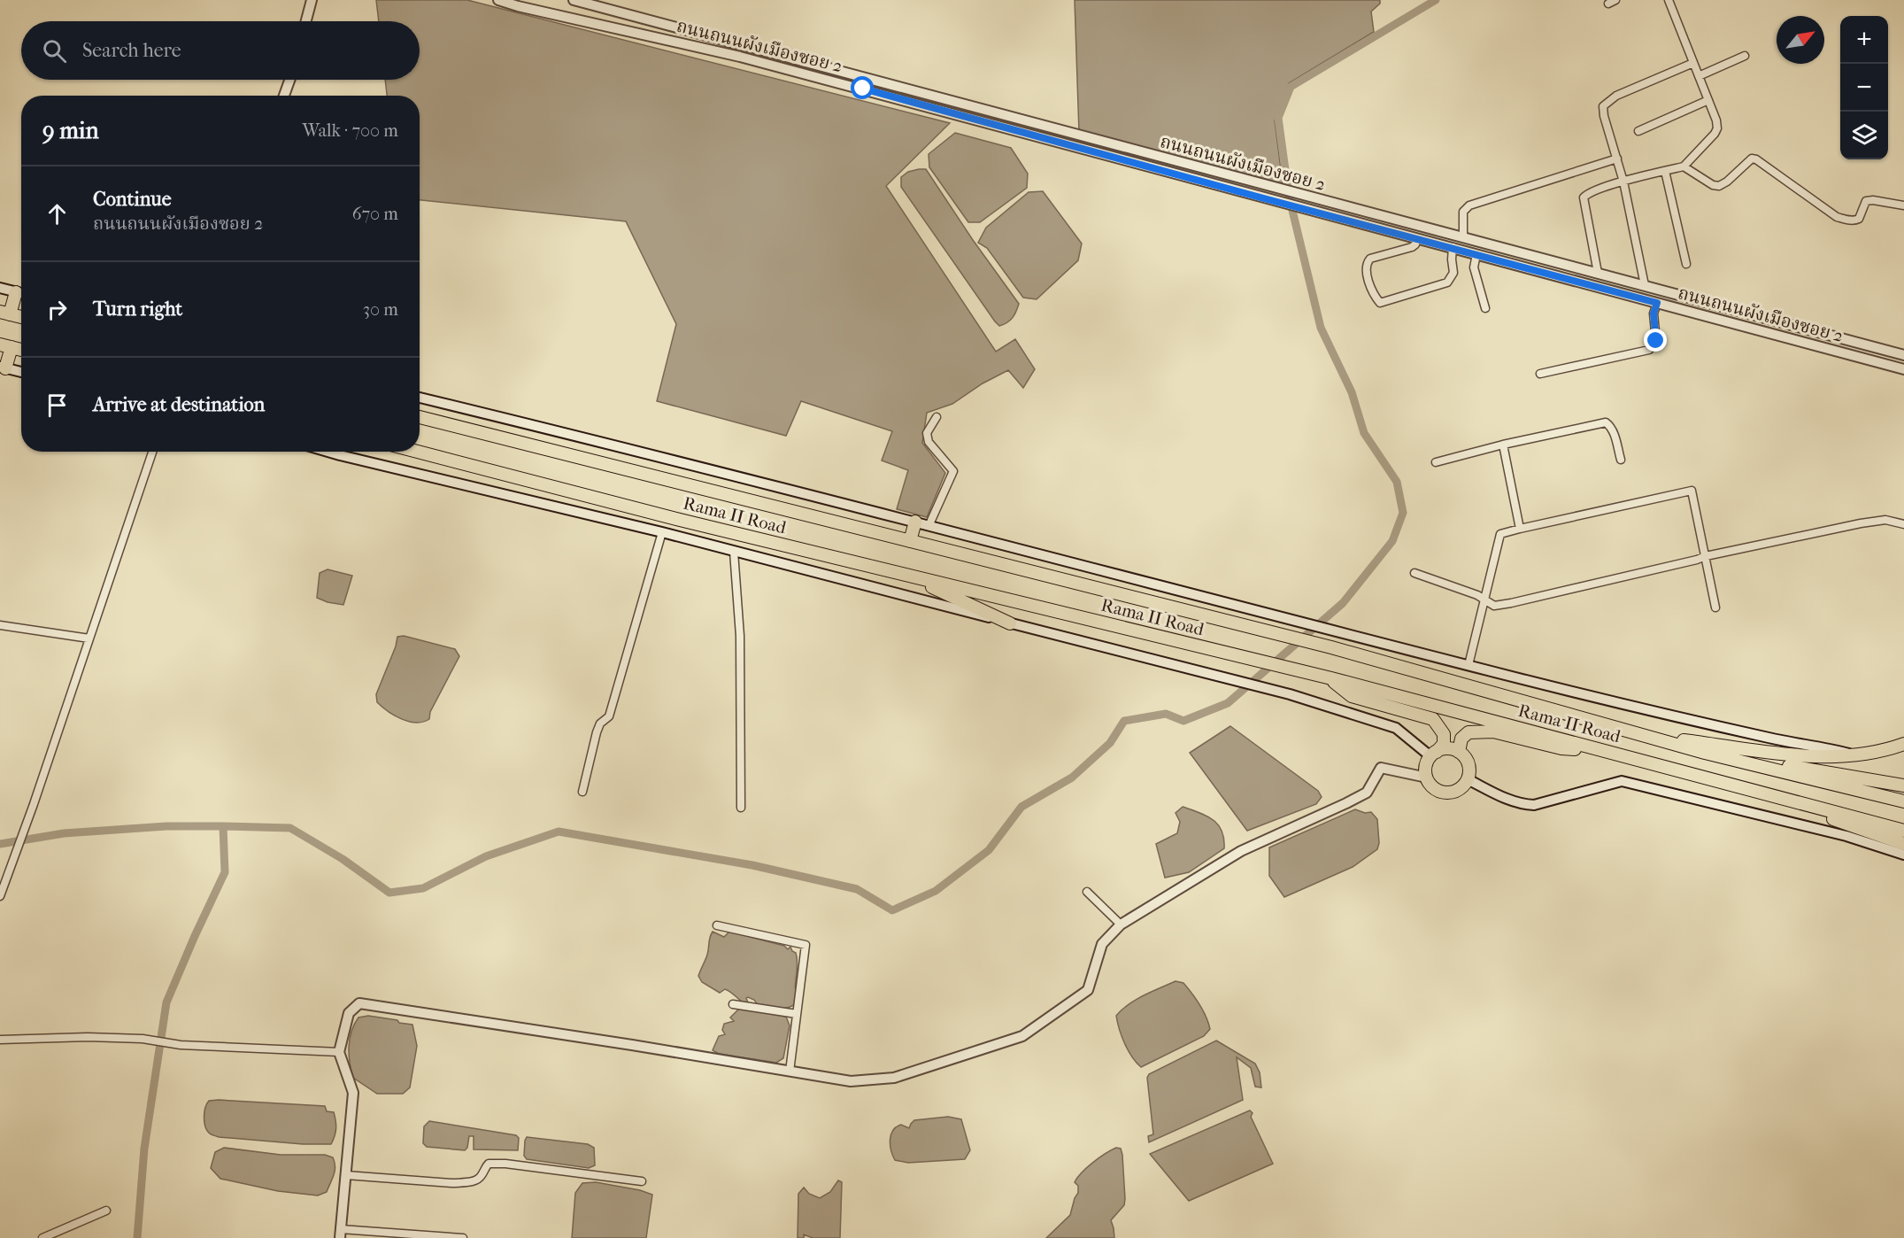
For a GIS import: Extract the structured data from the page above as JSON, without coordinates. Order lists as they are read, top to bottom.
{
  "streets": {
    "highway": ["Rama II Road"],
    "street": ["ถนนถนนผังเมืองซอย 2"]
  },
  "north": "top right",
  "page": {
    "map_buttons": ["+", "−"],
    "search": "Search here",
    "heading": ["9 min", "Walk · 700 m"],
    "list": [
      ["Continue", "ถนนถนนผังเมืองซอย 2", "670 m"],
      ["Turn right", "30 m"],
      "Arrive at destination"
    ]
  }
}
